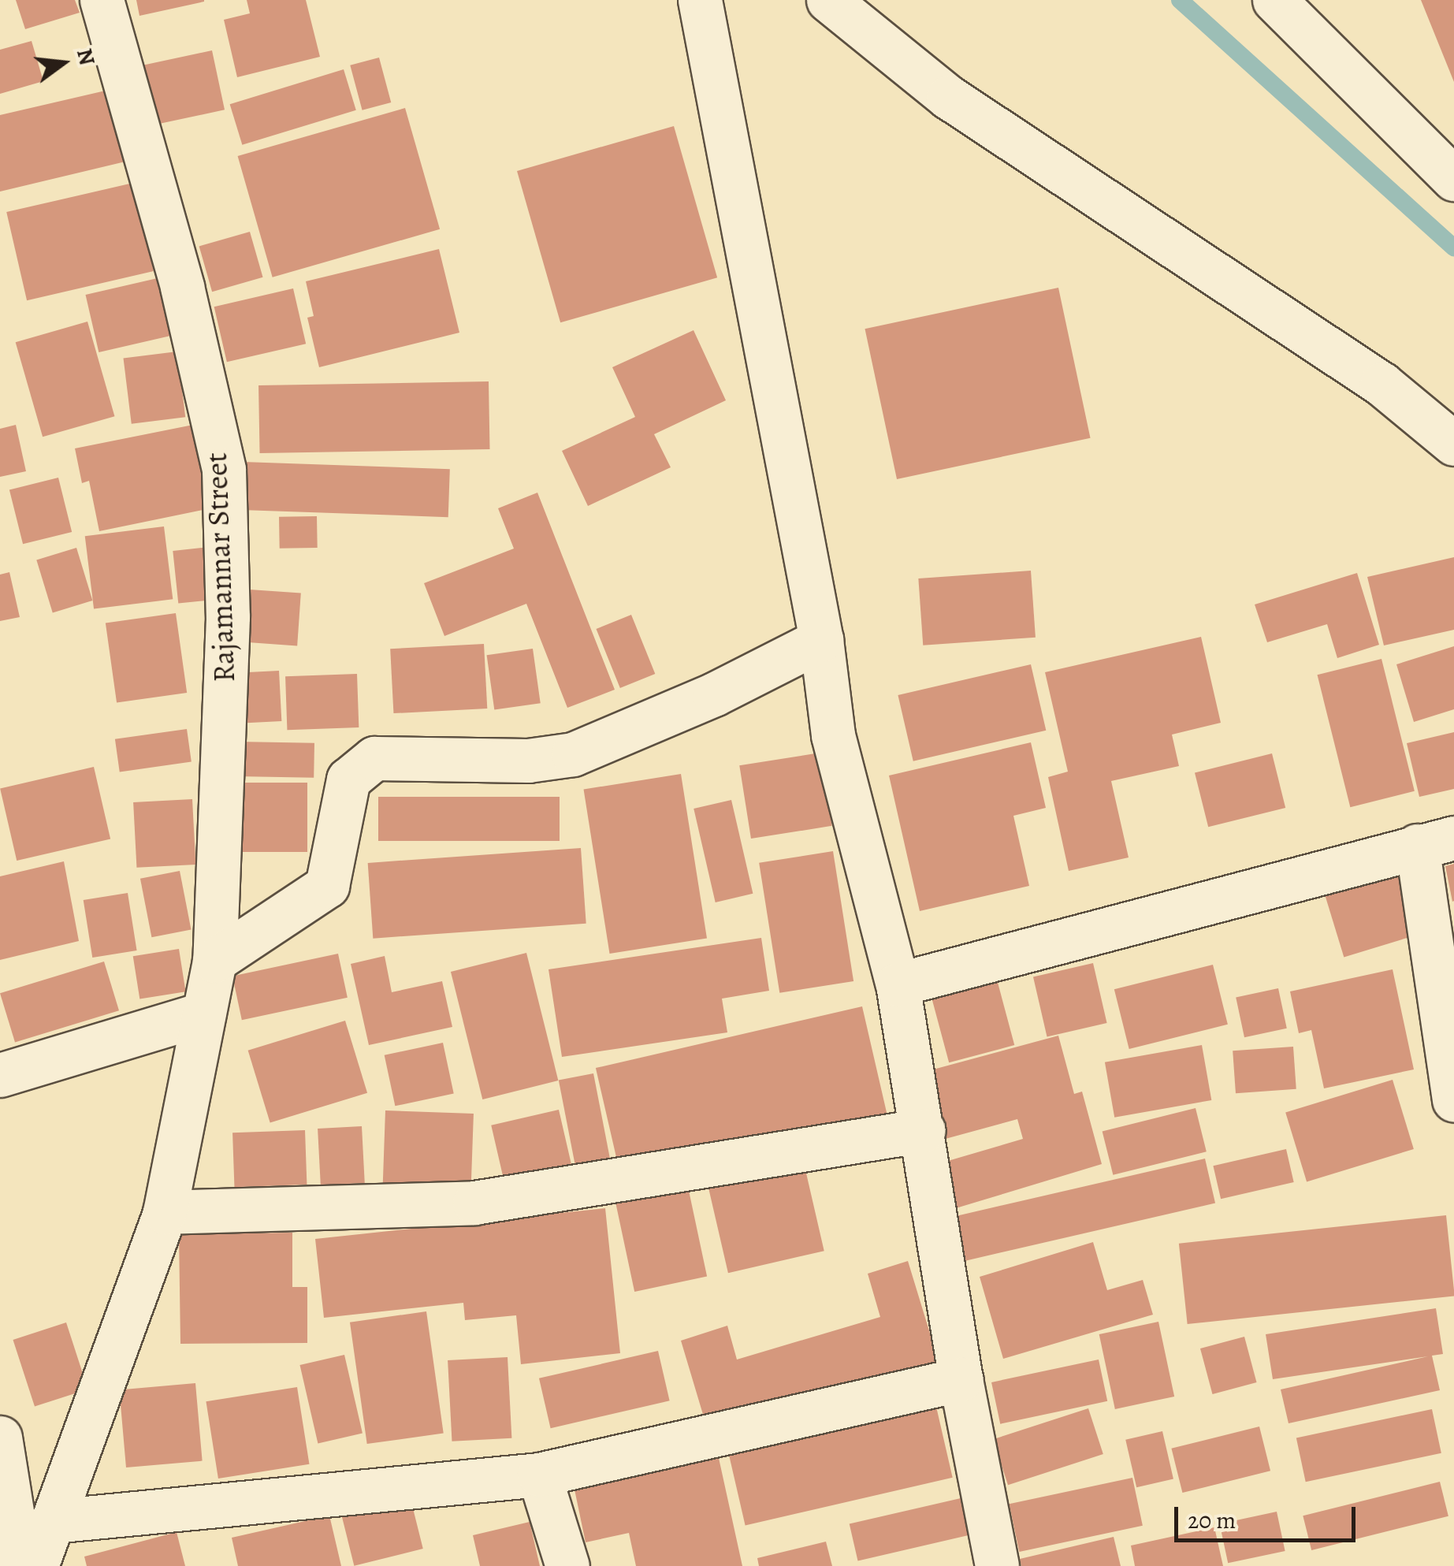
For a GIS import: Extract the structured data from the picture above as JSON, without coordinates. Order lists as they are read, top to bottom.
{
  "streets": {
    "street": ["Rajamannar Street"]
  },
  "scale_bar": "20 m",
  "north": "right"
}
